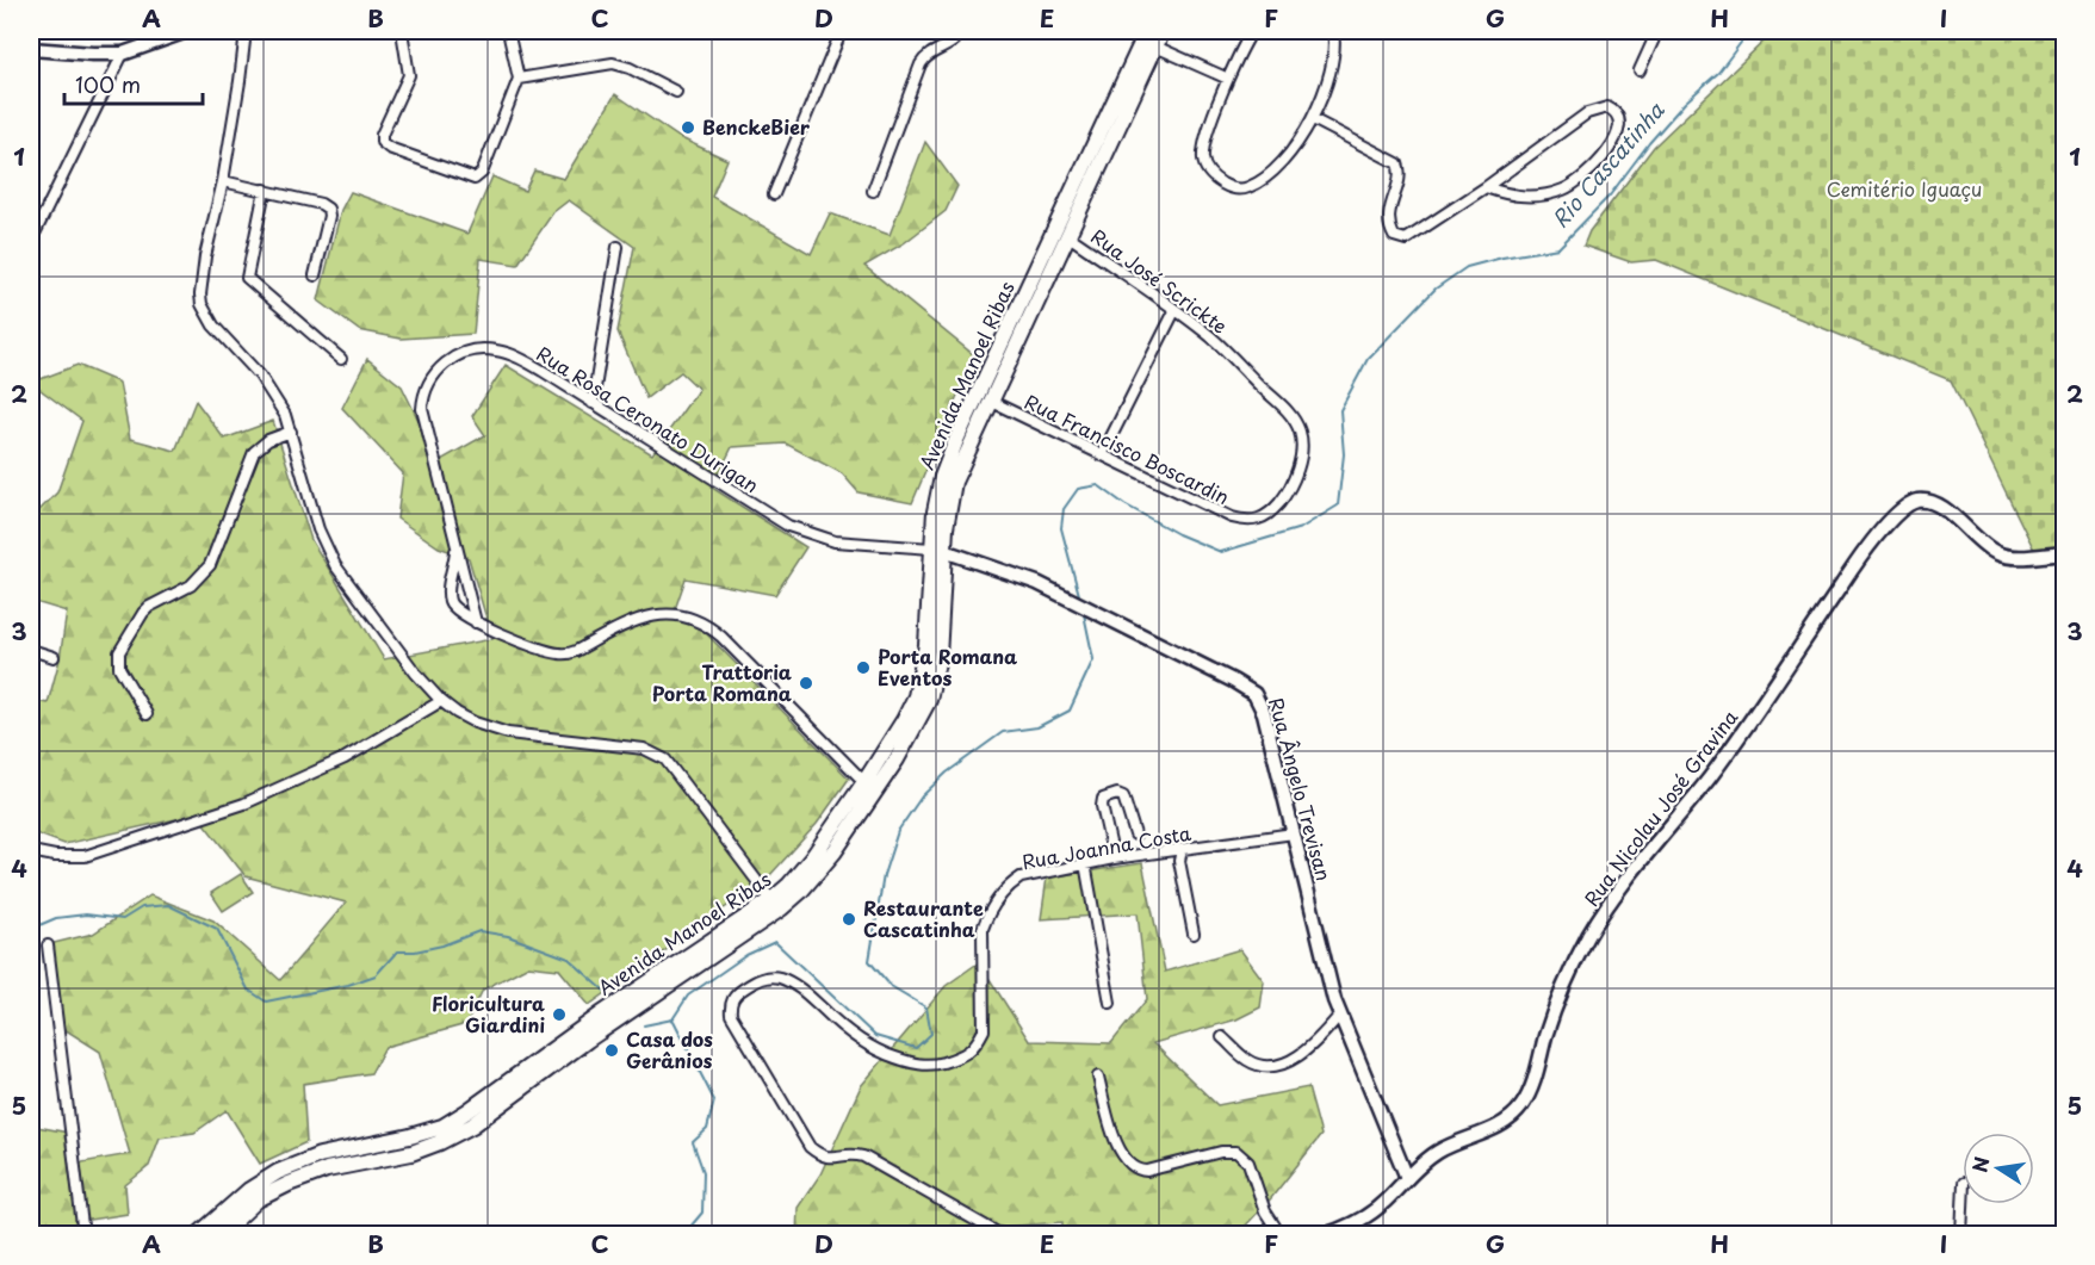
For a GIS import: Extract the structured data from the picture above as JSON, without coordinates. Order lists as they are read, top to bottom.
{
  "streets": {
    "main road": ["Avenida Manoel Ribas", "Rua Ângelo Trevisan", "Rua Nicolau José Gravina"],
    "street": [
      "Rua José Scrickte",
      "Rua Rosa Ceronato Durigan",
      "Rua Francisco Boscardin",
      "Rua Joanna Costa"
    ]
  },
  "crossings": [
    ["Rua José Scrickte", "Avenida Manoel Ribas"],
    ["Rua José Scrickte", "Rua Francisco Boscardin"],
    ["Avenida Manoel Ribas", "Rua Rosa Ceronato Durigan"],
    ["Avenida Manoel Ribas", "Rua Francisco Boscardin"],
    ["Avenida Manoel Ribas", "Rua Ângelo Trevisan"],
    ["Rua Rosa Ceronato Durigan", "Rua Ângelo Trevisan"],
    ["Rua Ângelo Trevisan", "Rua Nicolau José Gravina"],
    ["Rua Ângelo Trevisan", "Rua Joanna Costa"]
  ],
  "water": ["Rio Cascatinha"],
  "parks": ["Cemitério Iguaçu"],
  "places": [
    "BenckeBier",
    "Porta Romana Eventos",
    "Trattoria Porta Romana",
    "Restaurante Cascatinha",
    "Floricultura Giardini",
    "Casa dos Gerânios"
  ],
  "scale_bar": "100 m",
  "north": "left",
  "grid": {
    "columns": [
      "A",
      "B",
      "C",
      "D",
      "E",
      "F",
      "G",
      "H",
      "I"
    ],
    "rows": [
      "1",
      "2",
      "3",
      "4",
      "5"
    ]
  }
}
